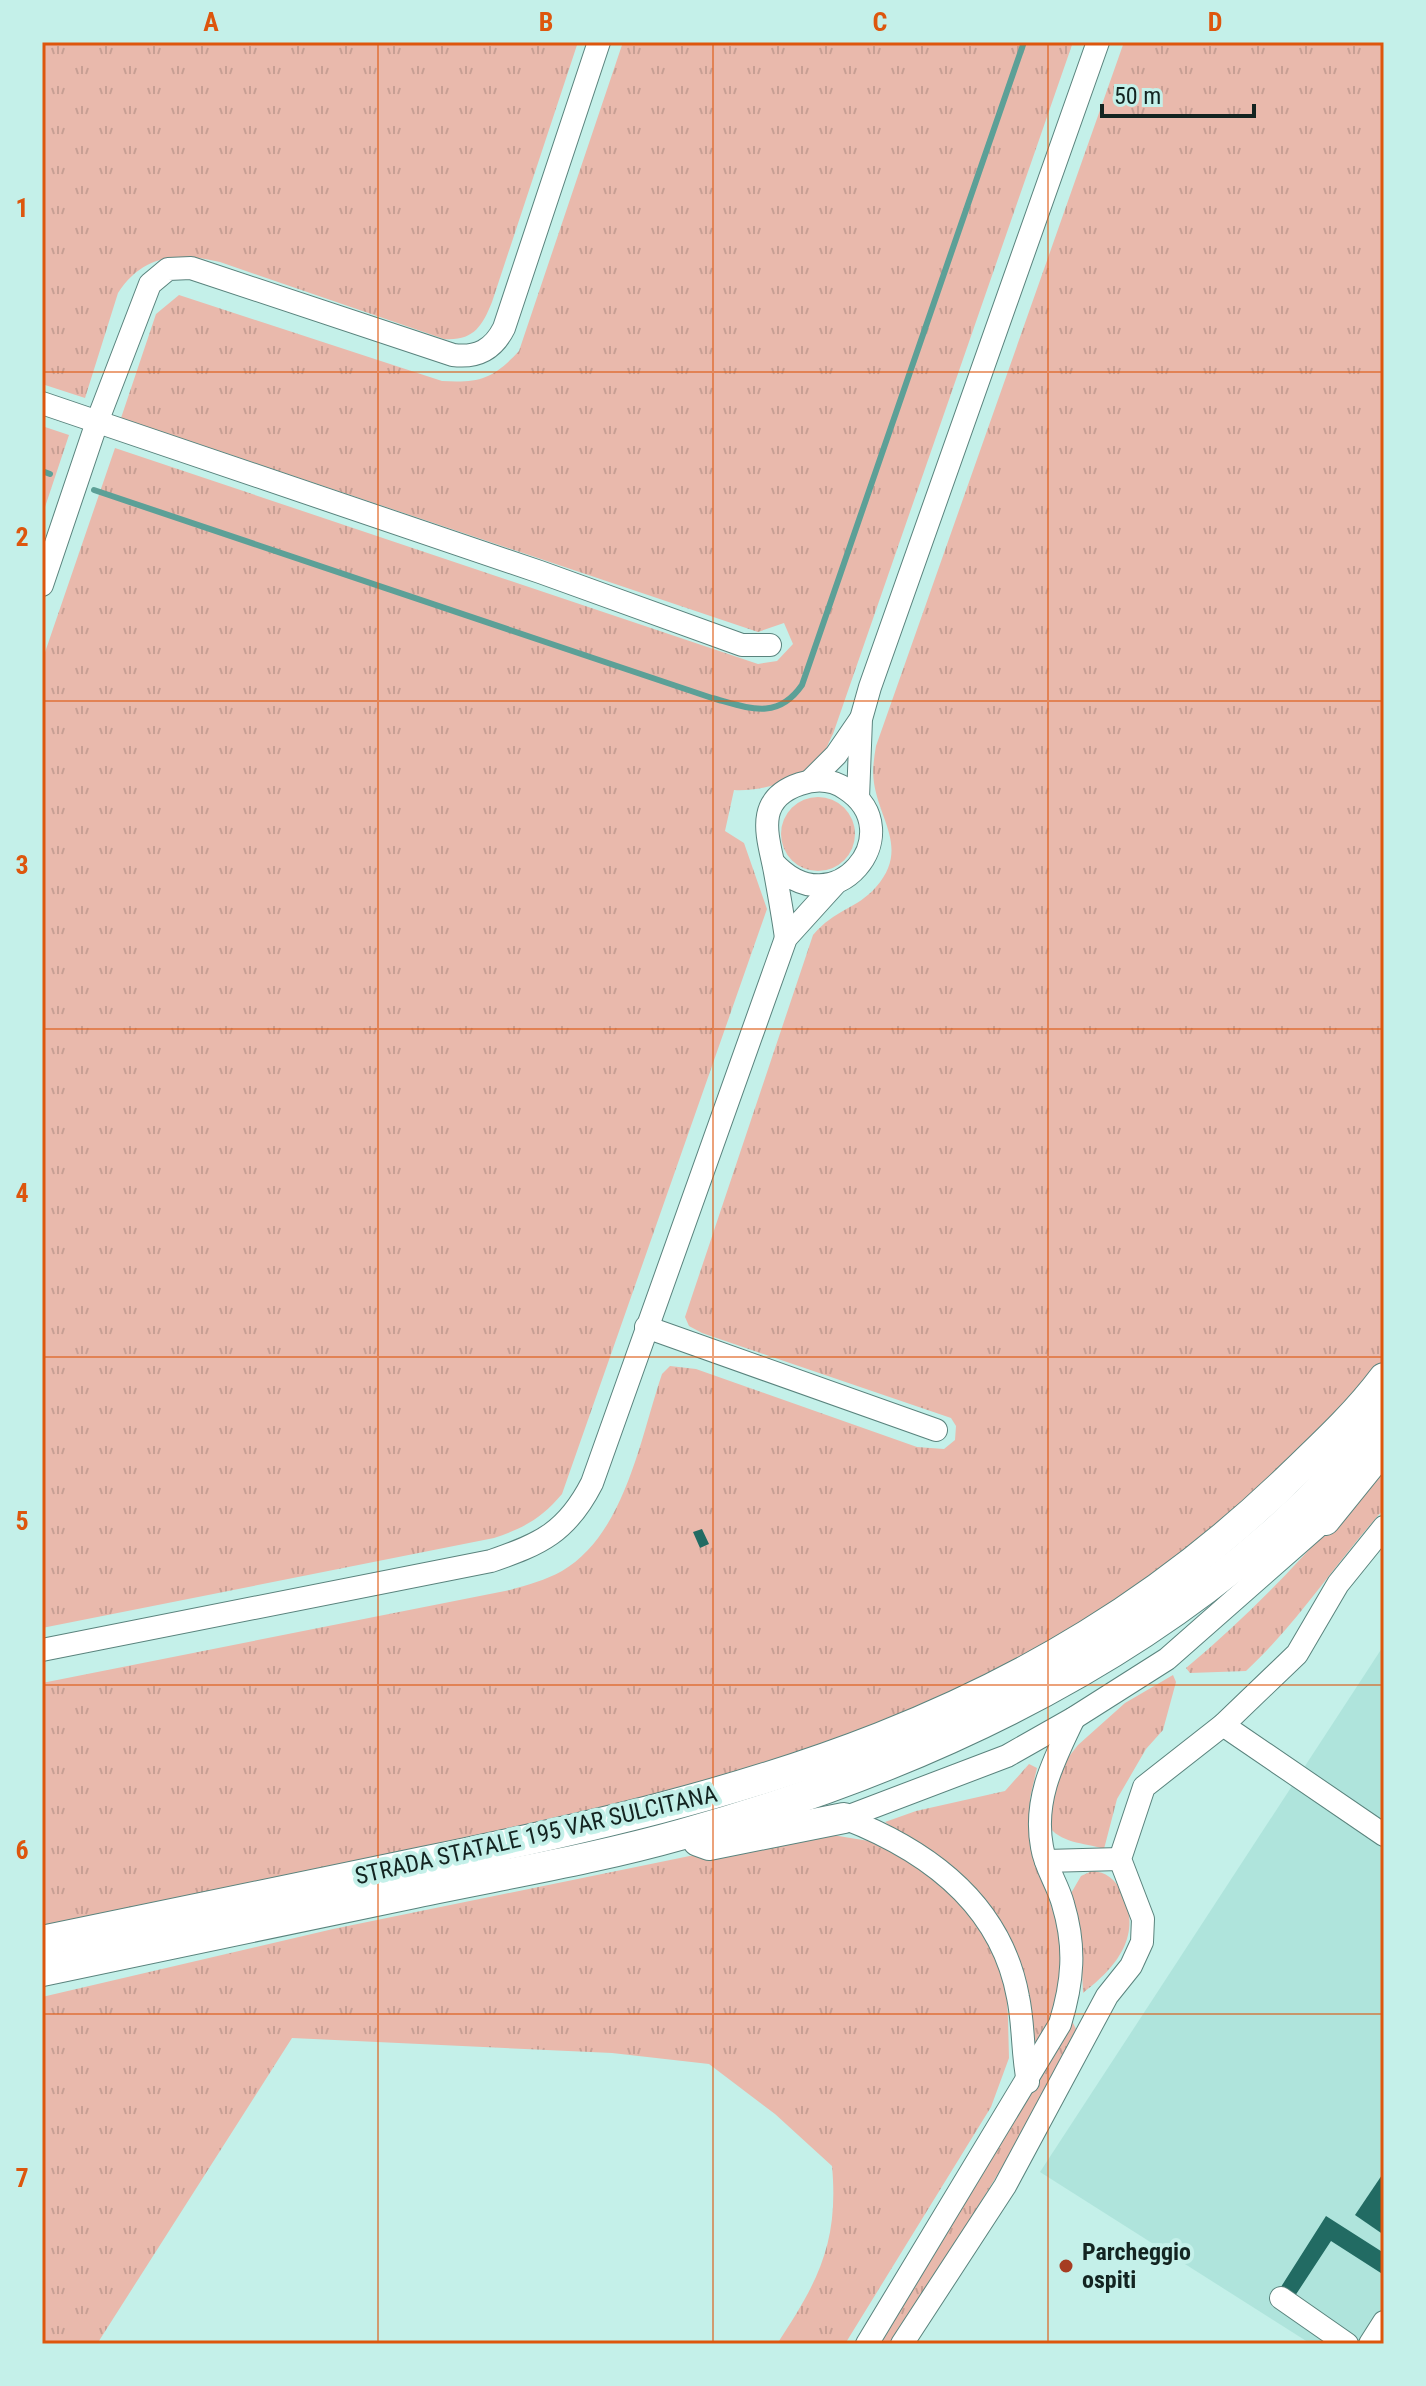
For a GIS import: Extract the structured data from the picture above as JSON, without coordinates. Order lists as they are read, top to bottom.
{
  "streets": {
    "highway": ["STRADA STATALE 195 VAR SULCITANA"]
  },
  "places": ["Parcheggio ospiti"],
  "scale_bar": "50 m",
  "grid": {
    "columns": [
      "A",
      "B",
      "C",
      "D"
    ],
    "rows": [
      "1",
      "2",
      "3",
      "4",
      "5",
      "6",
      "7"
    ]
  }
}
